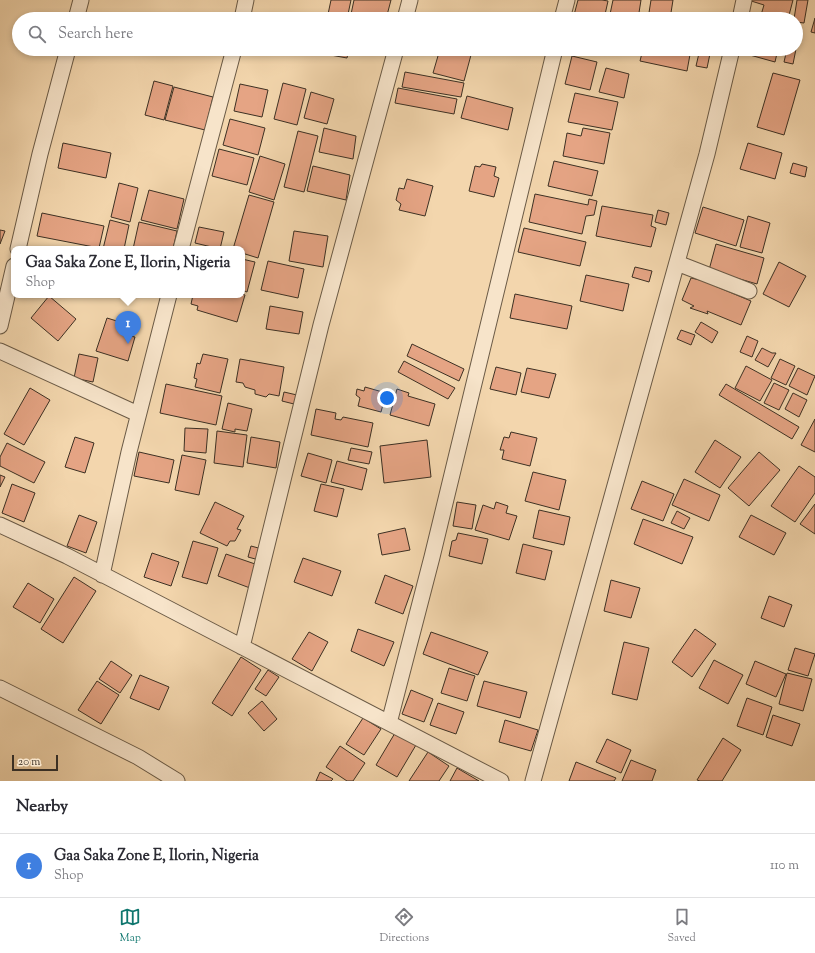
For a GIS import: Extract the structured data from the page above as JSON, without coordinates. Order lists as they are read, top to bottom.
{
  "scale_bar": "20 m",
  "page": {
    "search": "Search here",
    "popup": ["Gaa Saka Zone E, Ilorin, Nigeria", "Shop"],
    "pins": "1",
    "scale": "20 m",
    "heading": "Nearby",
    "list": [
      {
        "mark": "1",
        "name": "Gaa Saka Zone E, Ilorin, Nigeria",
        "note": "Shop",
        "value": "110 m"
      }
    ],
    "nav": ["Map", "Directions", "Saved"]
  }
}
